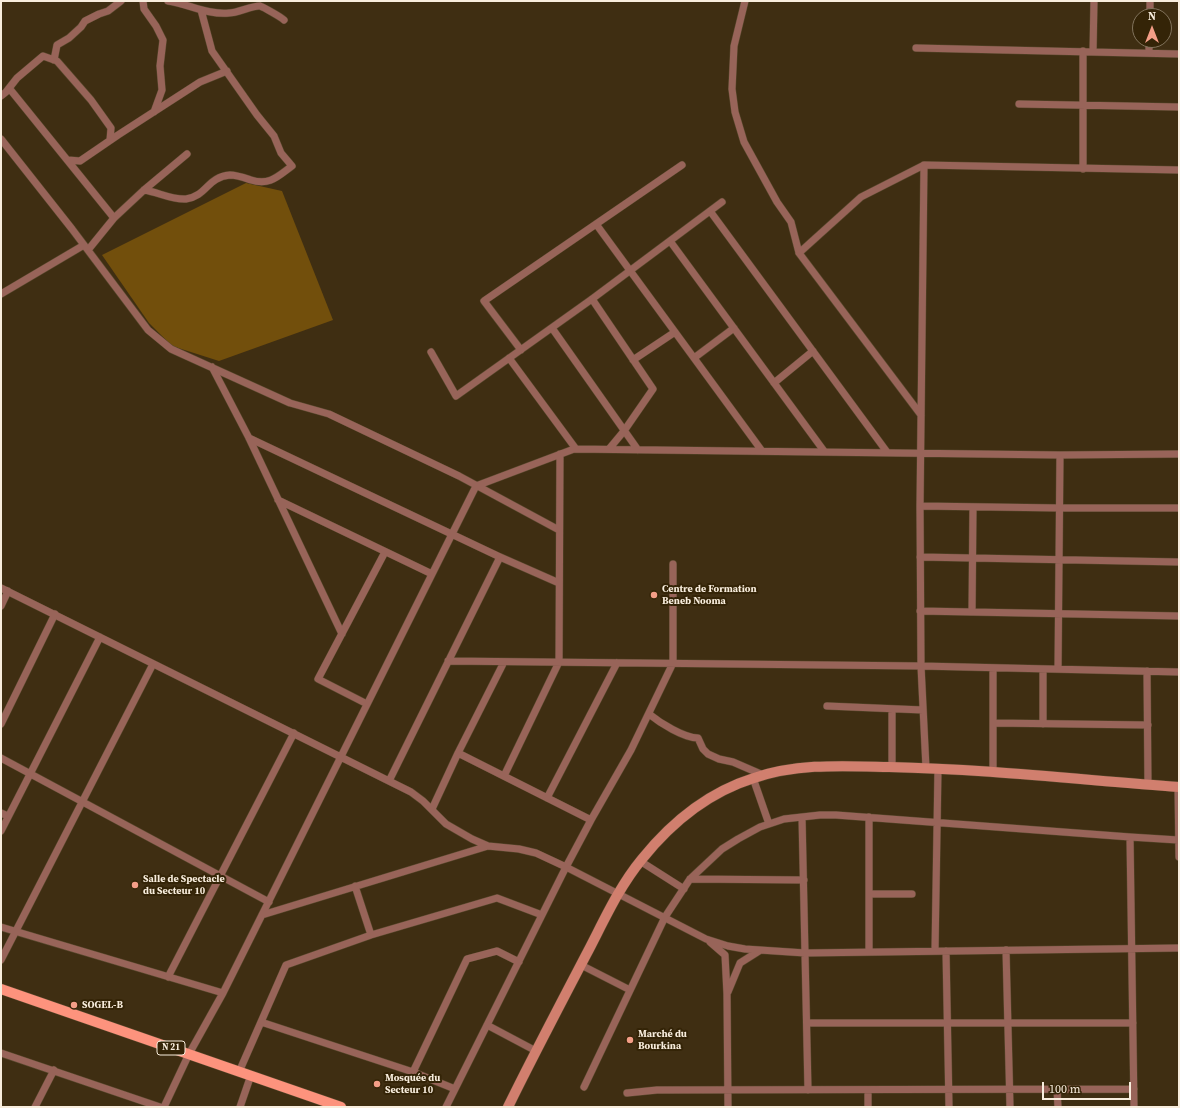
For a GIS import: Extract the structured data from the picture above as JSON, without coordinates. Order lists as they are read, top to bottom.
{
  "streets": {
    "main road": ["N 21"]
  },
  "places": [
    "Centre de Formation Beneb Nooma",
    "Salle de Spectacle du Secteur 10",
    "SOGEL-B",
    "Marché du Bourkina",
    "Mosquée du Secteur 10"
  ],
  "scale_bar": "100 m",
  "north": "top"
}
